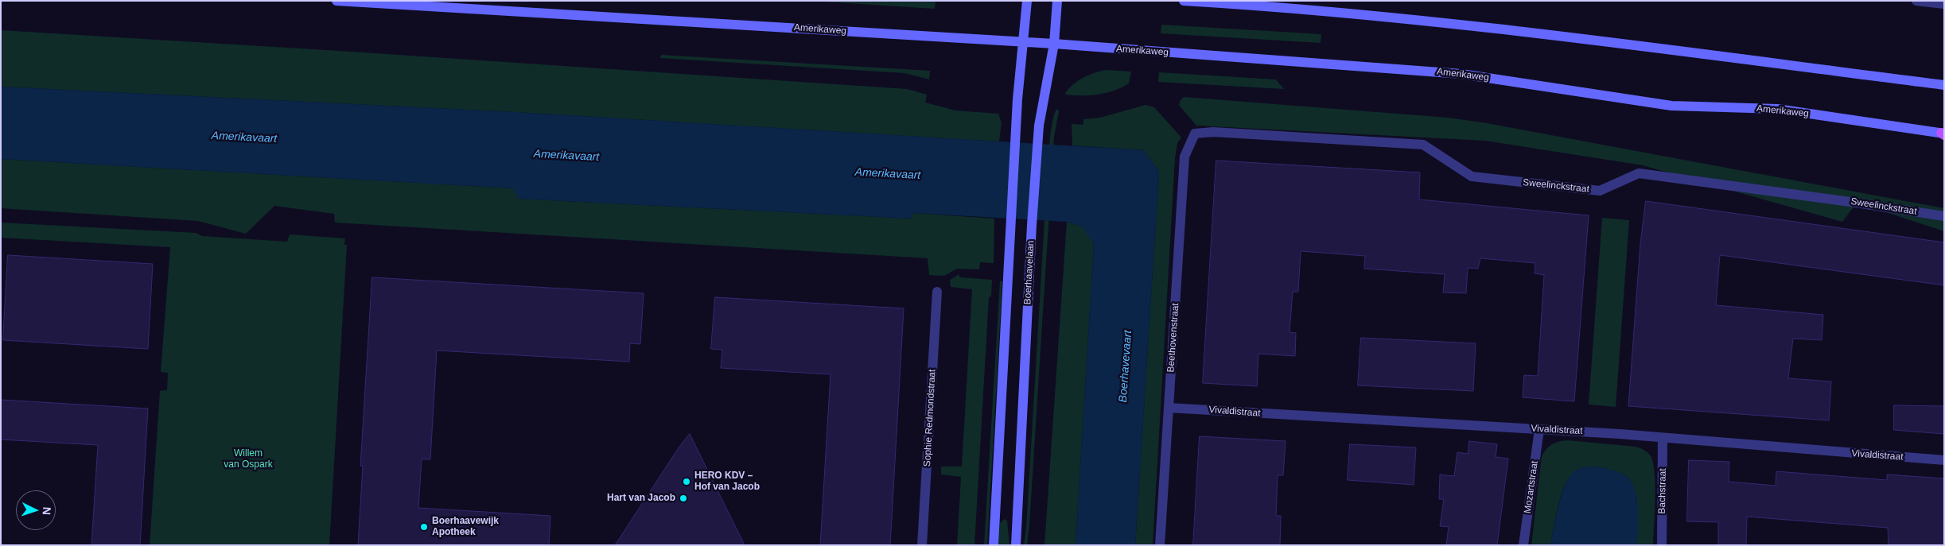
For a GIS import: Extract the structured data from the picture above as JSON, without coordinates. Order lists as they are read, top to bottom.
{
  "streets": {
    "main road": ["Amerikaweg", "Boerhaavelaan"],
    "street": [
      "Sweelinckstraat",
      "Beethovenstraat",
      "Vivaldistraat",
      "Sophie Redmondstraat",
      "Mozartstraat",
      "Bachstraat"
    ]
  },
  "crossings": [
    ["Amerikaweg", "Boerhaavelaan"],
    ["Sweelinckstraat", "Beethovenstraat"],
    ["Beethovenstraat", "Vivaldistraat"],
    ["Vivaldistraat", "Mozartstraat"],
    ["Vivaldistraat", "Bachstraat"]
  ],
  "water": ["Amerikavaart", "Boerhavevaart"],
  "parks": ["Willem van Ospark"],
  "places": ["HERO KDV – Hof van Jacob", "Hart van Jacob", "Boerhaavewijk Apotheek"],
  "north": "right"
}
